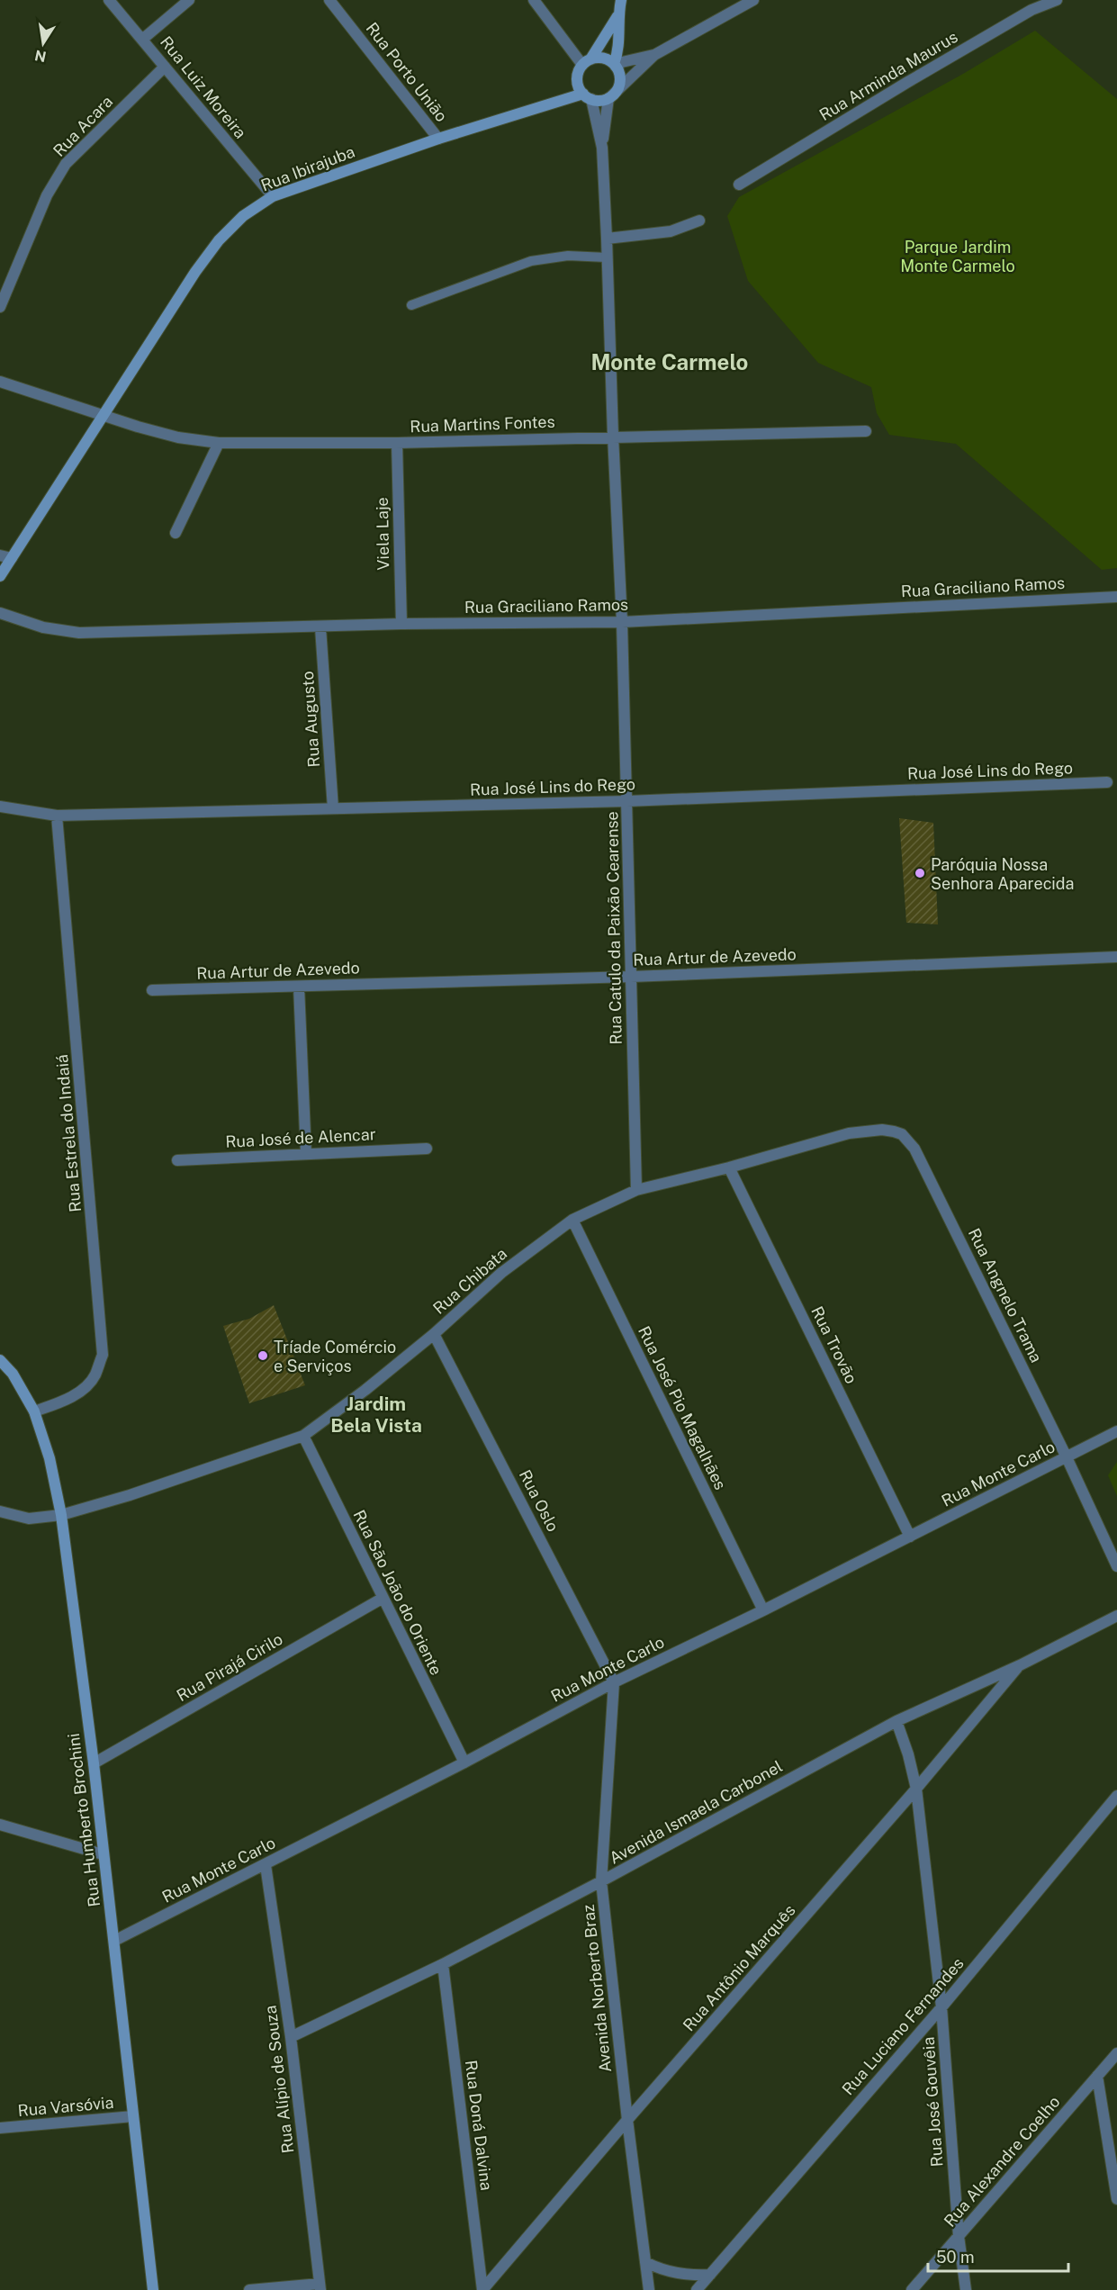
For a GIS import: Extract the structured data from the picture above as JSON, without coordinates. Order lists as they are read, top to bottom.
{
  "streets": {
    "street": [
      "Rua Porto União",
      "Rua Arminda Maurus",
      "Rua Luiz Moreira",
      "Rua Acara",
      "Rua Ibirajuba",
      "Rua Martins Fontes",
      "Viela Laje",
      "Rua Graciliano Ramos",
      "Rua Augusto",
      "Rua José Lins do Rego",
      "Rua Catulo da Paixão Cearense",
      "Rua Artur de Azevedo",
      "Rua Estrela do Indaiá",
      "Rua José de Alencar",
      "Rua Chibata",
      "Rua Angnelo Trama",
      "Rua Trovão",
      "Rua José Pio Magalhães",
      "Rua Monte Carlo",
      "Rua Oslo",
      "Rua São João do Oriente",
      "Rua Pirajá Cirilo",
      "Avenida Ismaela Carbonel",
      "Rua Humberto Brochini",
      "Rua Antônio Marquês",
      "Avenida Norberto Braz",
      "Rua Luciano Fernandes",
      "Rua Alípio de Souza",
      "Rua José Gouvêia",
      "Rua Varsóvia",
      "Rua Doná Dalvina",
      "Rua Alexandre Coelho"
    ]
  },
  "crossings": [
    ["Rua Porto União", "Rua Ibirajuba"],
    ["Rua Luiz Moreira", "Rua Acara"],
    ["Rua Luiz Moreira", "Rua Ibirajuba"],
    ["Rua Ibirajuba", "Rua Martins Fontes"],
    ["Rua Ibirajuba", "Rua Catulo da Paixão Cearense"],
    ["Rua Martins Fontes", "Viela Laje"],
    ["Rua Martins Fontes", "Rua Catulo da Paixão Cearense"],
    ["Viela Laje", "Rua Graciliano Ramos"],
    ["Rua Graciliano Ramos", "Rua Augusto"],
    ["Rua Graciliano Ramos", "Rua Catulo da Paixão Cearense"],
    ["Rua Augusto", "Rua José Lins do Rego"],
    ["Rua José Lins do Rego", "Rua Catulo da Paixão Cearense"],
    ["Rua José Lins do Rego", "Rua Estrela do Indaiá"],
    ["Rua Catulo da Paixão Cearense", "Rua Artur de Azevedo"],
    ["Rua Catulo da Paixão Cearense", "Rua Chibata"],
    ["Rua Estrela do Indaiá", "Rua Humberto Brochini"],
    ["Rua Chibata", "Rua Angnelo Trama"],
    ["Rua Chibata", "Rua Trovão"],
    ["Rua Chibata", "Rua José Pio Magalhães"],
    ["Rua Chibata", "Rua Oslo"],
    ["Rua Chibata", "Rua São João do Oriente"],
    ["Rua Chibata", "Rua Humberto Brochini"],
    ["Rua Angnelo Trama", "Rua Monte Carlo"],
    ["Rua Trovão", "Rua Monte Carlo"],
    ["Rua José Pio Magalhães", "Rua Monte Carlo"],
    ["Rua Monte Carlo", "Rua Oslo"],
    ["Rua Monte Carlo", "Rua São João do Oriente"],
    ["Rua Monte Carlo", "Rua Humberto Brochini"],
    ["Rua Monte Carlo", "Avenida Norberto Braz"],
    ["Rua Monte Carlo", "Rua Alípio de Souza"],
    ["Rua Oslo", "Avenida Norberto Braz"],
    ["Rua São João do Oriente", "Rua Pirajá Cirilo"],
    ["Rua Pirajá Cirilo", "Rua Humberto Brochini"],
    ["Avenida Ismaela Carbonel", "Rua Antônio Marquês"],
    ["Avenida Ismaela Carbonel", "Avenida Norberto Braz"],
    ["Avenida Ismaela Carbonel", "Rua Alípio de Souza"],
    ["Avenida Ismaela Carbonel", "Rua José Gouvêia"],
    ["Avenida Ismaela Carbonel", "Rua Doná Dalvina"],
    ["Rua Humberto Brochini", "Rua Varsóvia"],
    ["Rua Antônio Marquês", "Avenida Norberto Braz"],
    ["Rua Antônio Marquês", "Rua José Gouvêia"],
    ["Rua Antônio Marquês", "Rua Doná Dalvina"],
    ["Rua Luciano Fernandes", "Rua José Gouvêia"],
    ["Rua José Gouvêia", "Rua Alexandre Coelho"]
  ],
  "districts": ["Monte Carmelo", "Jardim Bela Vista"],
  "parks": ["Parque Jardim Monte Carmelo"],
  "places": ["Paróquia Nossa Senhora Aparecida", "Tríade Comércio e Serviços"],
  "scale_bar": "50 m",
  "north": "bottom"
}
